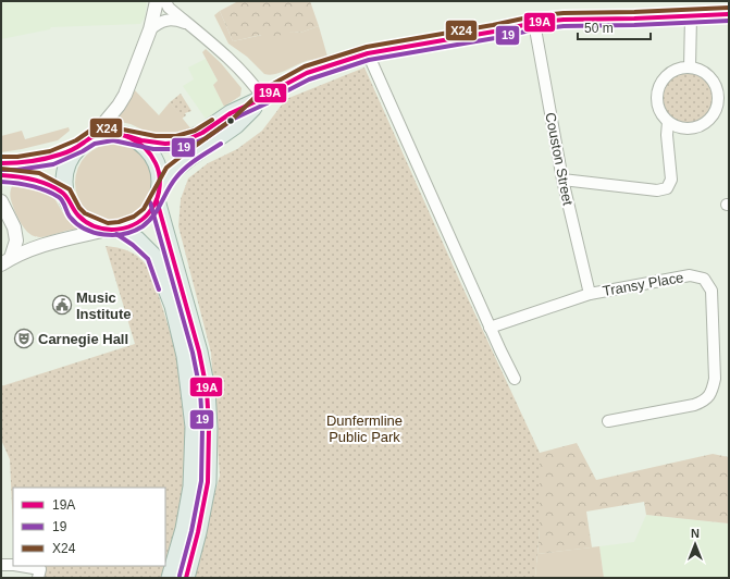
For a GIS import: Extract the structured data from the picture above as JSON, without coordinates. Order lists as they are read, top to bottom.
{
  "streets": {
    "street": ["Couston Street", "Transy Place"]
  },
  "crossings": [
    ["Couston Street", "Transy Place"]
  ],
  "parks": ["Dunfermline Public Park"],
  "places": {
    "public building": ["Music Institute"],
    "theatre": ["Carnegie Hall"]
  },
  "lines": ["transit line X24", "transit line 19A", "transit line 19"],
  "legend": ["19A", "19", "X24"],
  "scale_bar": "50 m",
  "north": "top"
}
